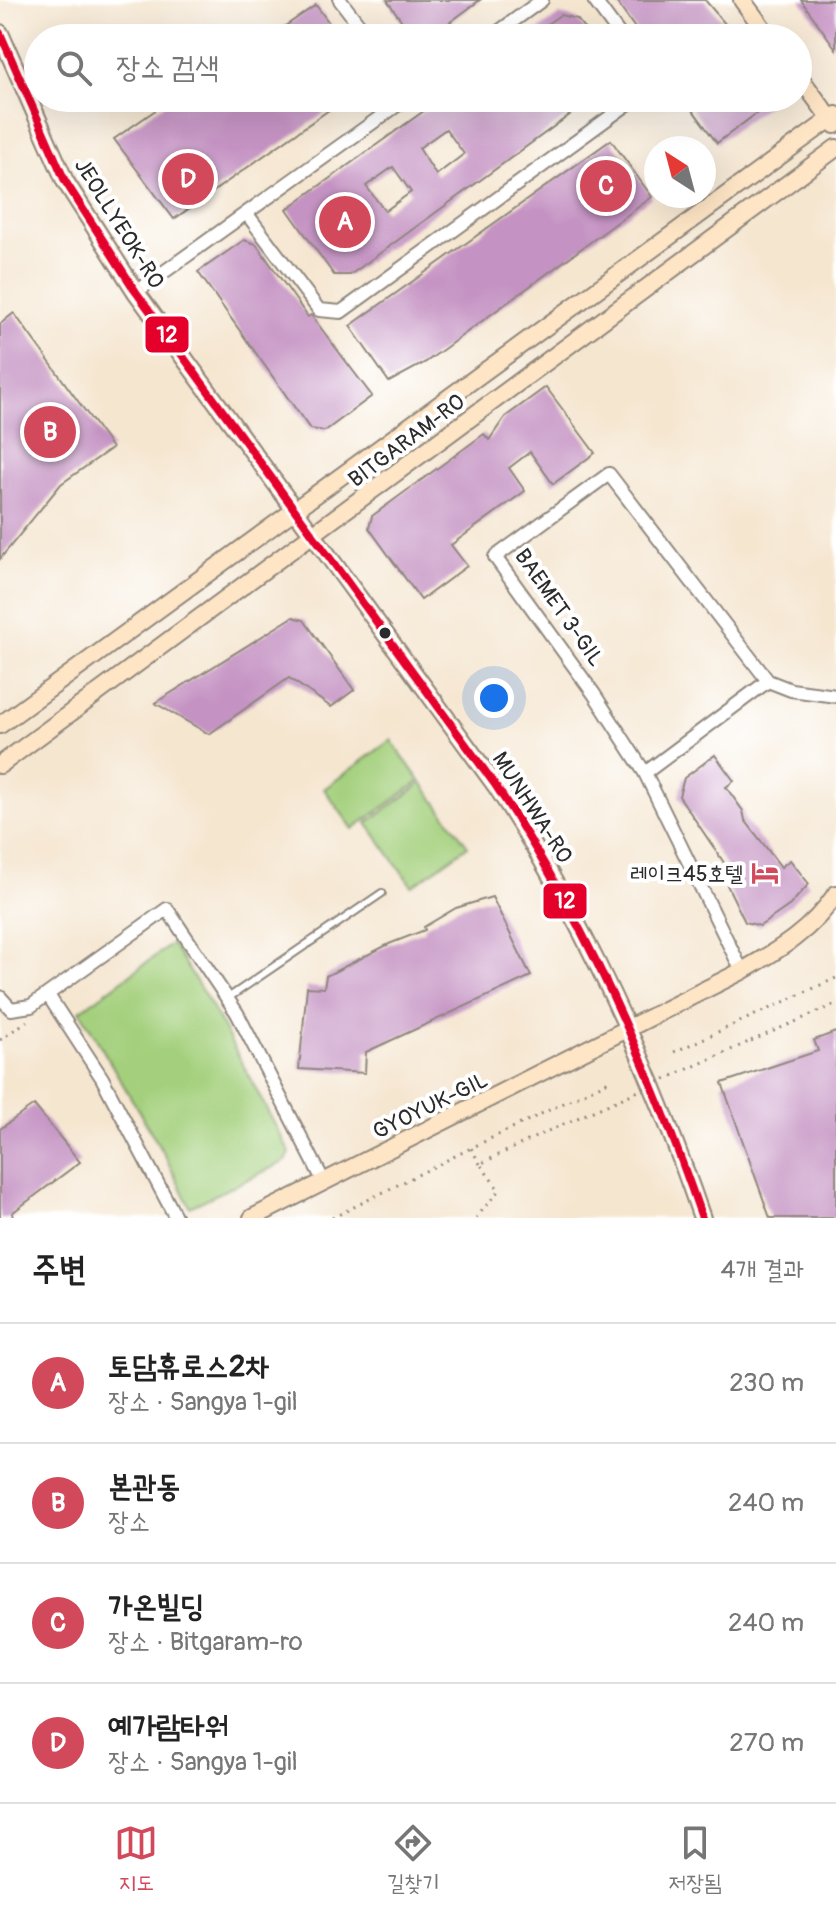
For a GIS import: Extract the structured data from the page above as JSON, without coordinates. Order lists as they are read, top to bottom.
{
  "streets": {
    "street": [
      "JEOLLYEOK-RO",
      "BITGARAM-RO",
      "BAEMET 3-GIL",
      "MUNHWA-RO",
      "GYOYUK-GIL"
    ]
  },
  "crossings": [
    ["JEOLLYEOK-RO", "BITGARAM-RO"],
    ["JEOLLYEOK-RO", "MUNHWA-RO"],
    ["BITGARAM-RO", "MUNHWA-RO"],
    ["MUNHWA-RO", "GYOYUK-GIL"]
  ],
  "places": {
    "hotel": ["레이크45호텔"]
  },
  "lines": ["transit line 12"],
  "north": "top left",
  "page": {
    "search": "장소 검색",
    "pins": [
      "D",
      "C",
      "A",
      "B"
    ],
    "heading": ["주변", "4개 결과"],
    "list": [
      {
        "mark": "A",
        "name": "토담휴로스2차",
        "note": "장소 · Sangya 1-gil",
        "value": "230 m"
      },
      {
        "mark": "B",
        "name": "본관동",
        "note": "장소",
        "value": "240 m"
      },
      {
        "mark": "C",
        "name": "가온빌딩",
        "note": "장소 · Bitgaram-ro",
        "value": "240 m"
      },
      {
        "mark": "D",
        "name": "예가람타워",
        "note": "장소 · Sangya 1-gil",
        "value": "270 m"
      }
    ],
    "nav": ["지도", "길찾기", "저장됨"]
  }
}
